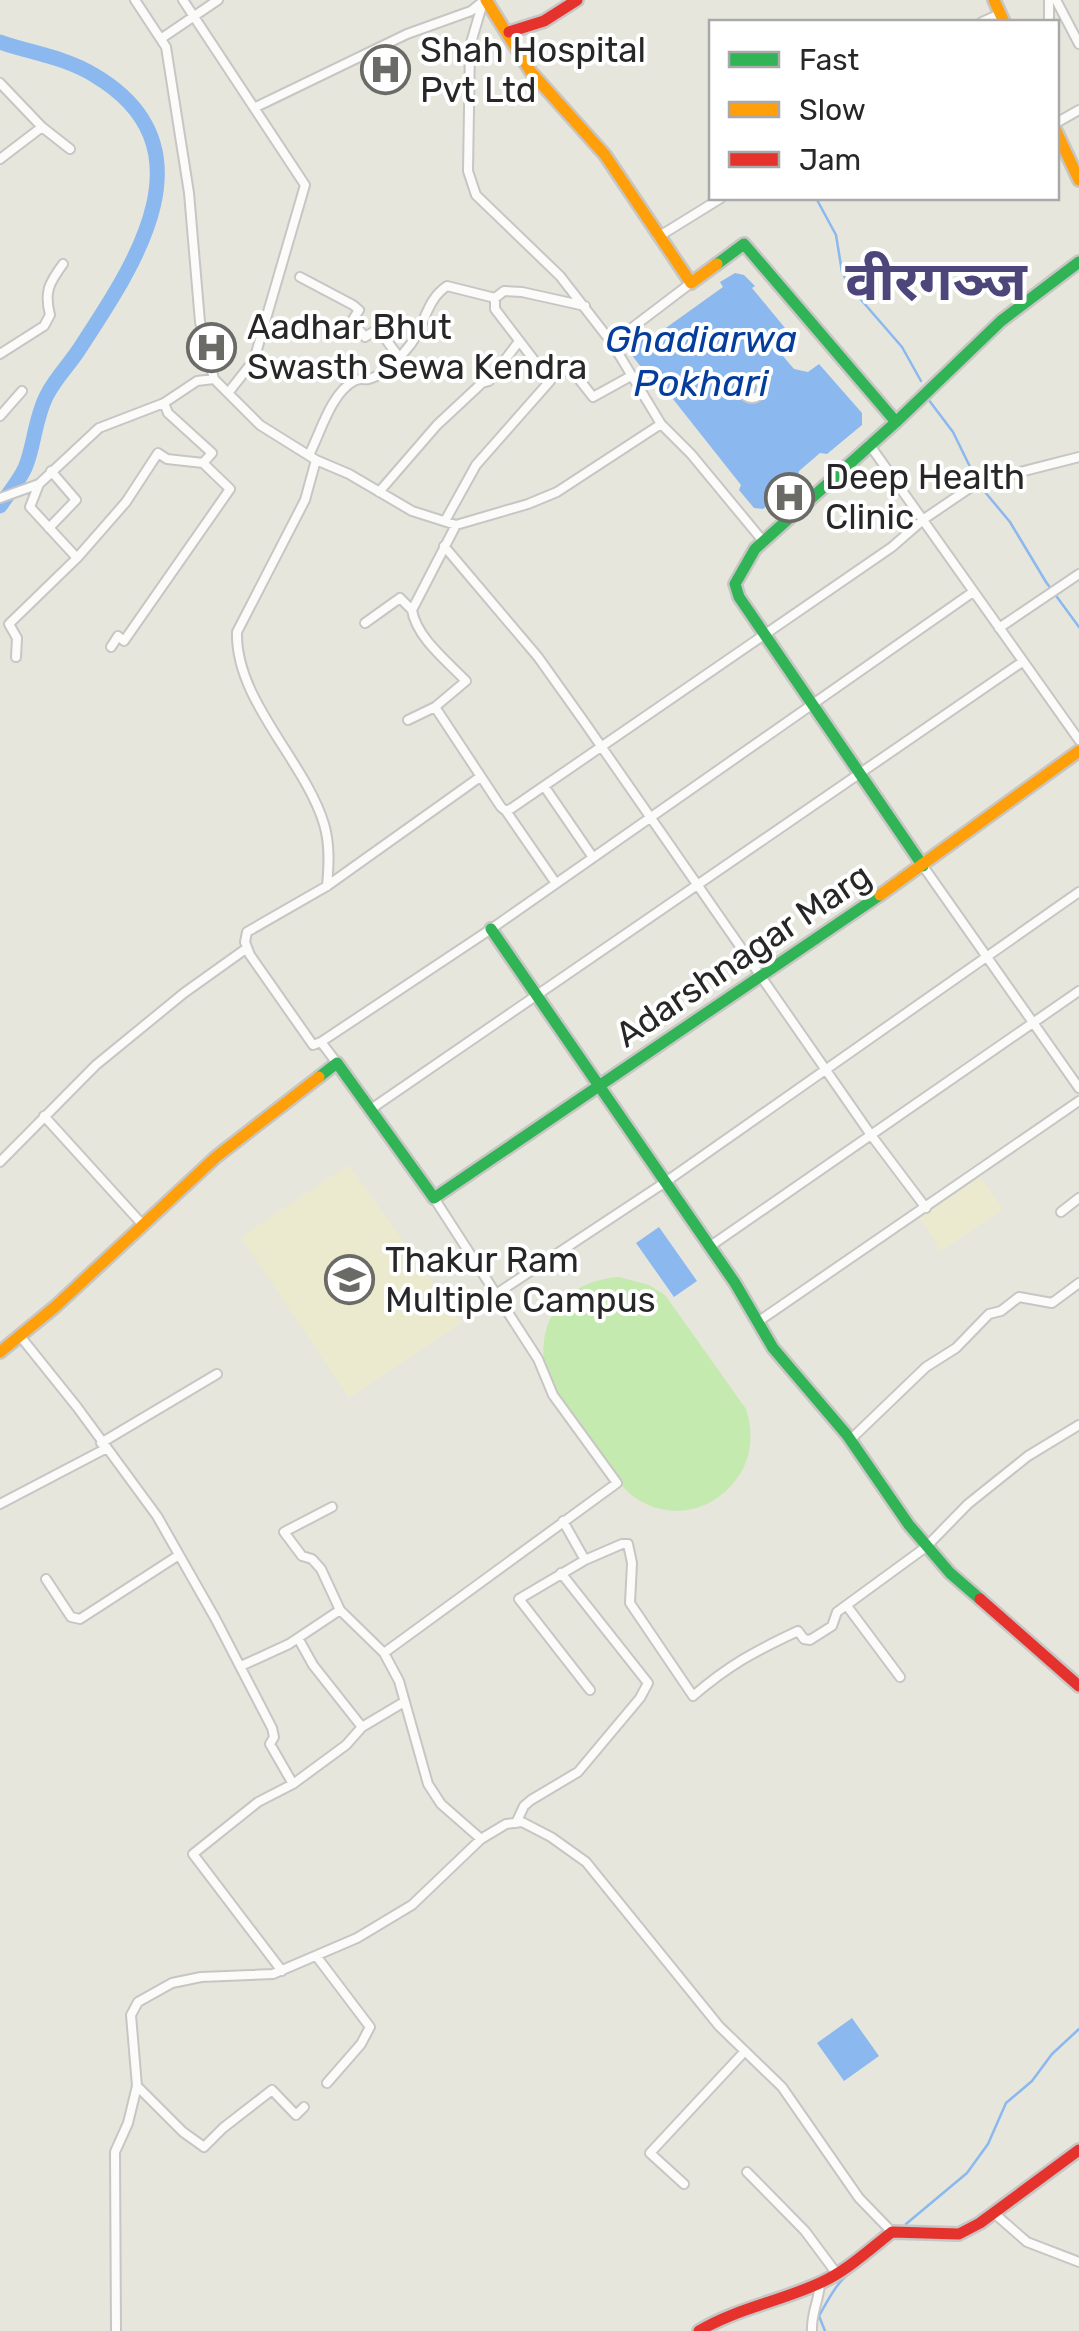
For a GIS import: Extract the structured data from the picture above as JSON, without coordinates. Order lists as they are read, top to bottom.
{
  "streets": {
    "street": ["Adarshnagar Marg"]
  },
  "districts": ["वीरगञ्ज"],
  "water": ["Ghadiarwa Pokhari"],
  "places": {
    "hospital": ["Shah Hospital Pvt Ltd", "Aadhar Bhut Swasth Sewa Kendra", "Deep Health Clinic"],
    "school or university": ["Thakur Ram Multiple Campus"]
  },
  "legend": ["Fast", "Slow", "Jam"]
}
